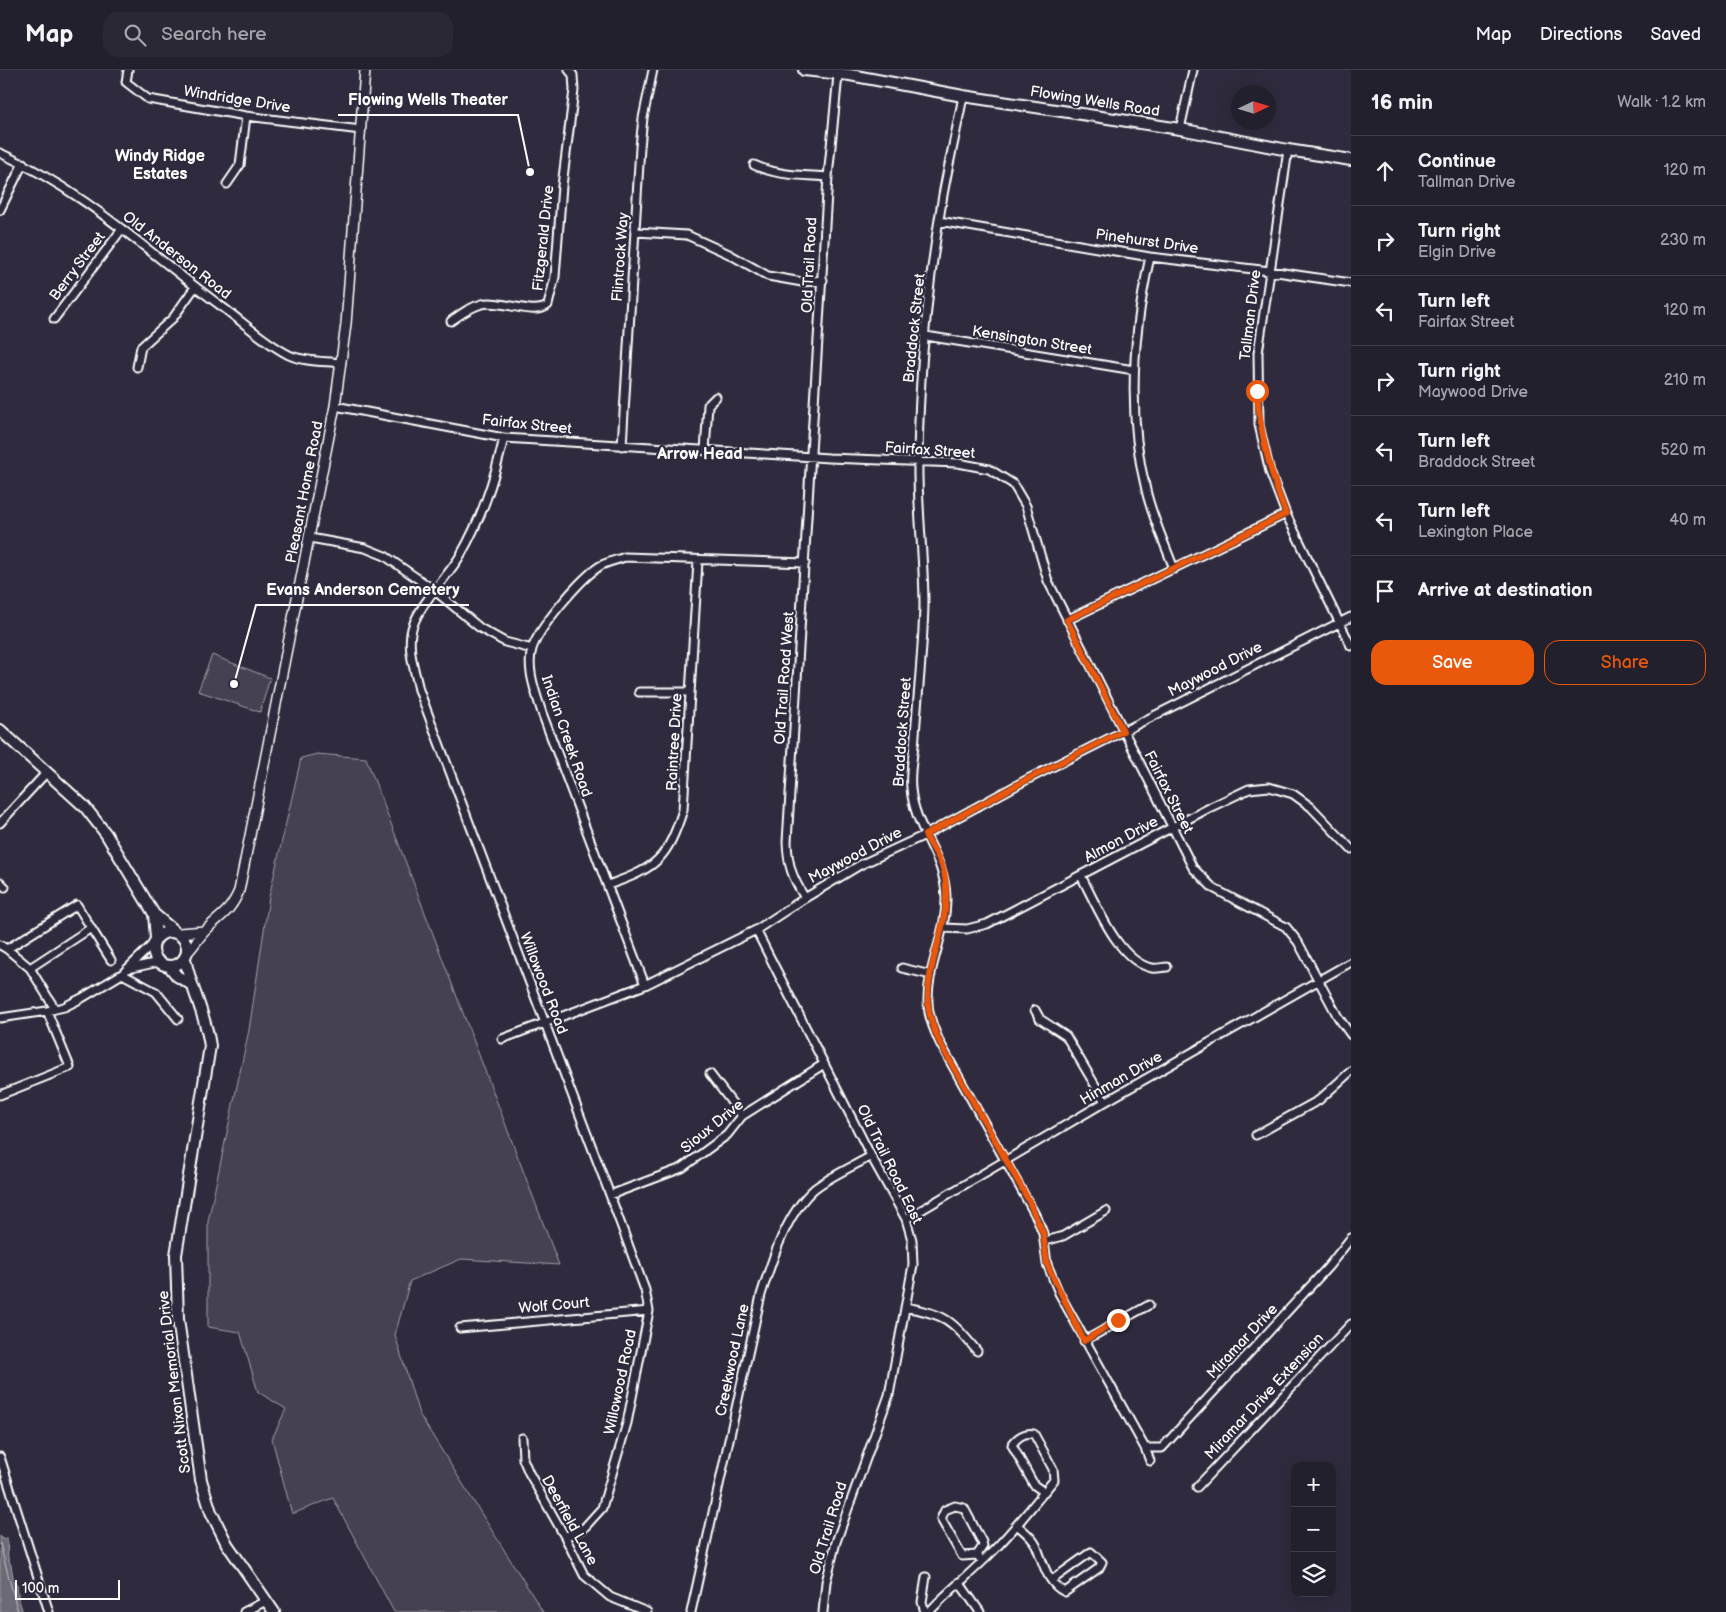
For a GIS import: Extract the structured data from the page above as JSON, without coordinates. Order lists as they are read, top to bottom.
{
  "streets": {
    "main road": ["Flowing Wells Road", "Scott Nixon Memorial Drive"],
    "street": [
      "Windridge Drive",
      "Fitzgerald Drive",
      "Pinehurst Drive",
      "Old Anderson Road",
      "Flintrock Way",
      "Old Trail Road",
      "Berry Street",
      "Tallman Drive",
      "Braddock Street",
      "Kensington Street",
      "Fairfax Street",
      "Pleasant Home Road",
      "Maywood Drive",
      "Old Trail Road West",
      "Indian Creek Road",
      "Raintree Drive",
      "Almon Drive",
      "Willowood Road",
      "Hinman Drive",
      "Sioux Drive",
      "Old Trail Road East",
      "Wolf Court",
      "Miramar Drive",
      "Creekwood Lane",
      "Miramar Drive Extension",
      "Deerfield Lane"
    ]
  },
  "crossings": [
    ["Windridge Drive", "Pleasant Home Road"],
    ["Flowing Wells Road", "Old Trail Road"],
    ["Flowing Wells Road", "Tallman Drive"],
    ["Flowing Wells Road", "Braddock Street"],
    ["Pinehurst Drive", "Tallman Drive"],
    ["Pinehurst Drive", "Braddock Street"],
    ["Old Anderson Road", "Berry Street"],
    ["Old Anderson Road", "Pleasant Home Road"],
    ["Flintrock Way", "Fairfax Street"],
    ["Old Trail Road", "Fairfax Street"],
    ["Old Trail Road", "Old Trail Road West"],
    ["Old Trail Road", "Old Trail Road East"],
    ["Tallman Drive", "Maywood Drive"],
    ["Braddock Street", "Kensington Street"],
    ["Braddock Street", "Fairfax Street"],
    ["Braddock Street", "Maywood Drive"],
    ["Braddock Street", "Almon Drive"],
    ["Braddock Street", "Hinman Drive"],
    ["Braddock Street", "Miramar Drive"],
    ["Fairfax Street", "Pleasant Home Road"],
    ["Fairfax Street", "Maywood Drive"],
    ["Fairfax Street", "Old Trail Road West"],
    ["Fairfax Street", "Almon Drive"],
    ["Fairfax Street", "Willowood Road"],
    ["Fairfax Street", "Hinman Drive"],
    ["Pleasant Home Road", "Scott Nixon Memorial Drive"],
    ["Maywood Drive", "Old Trail Road West"],
    ["Maywood Drive", "Indian Creek Road"],
    ["Maywood Drive", "Willowood Road"],
    ["Maywood Drive", "Old Trail Road East"],
    ["Old Trail Road West", "Indian Creek Road"],
    ["Indian Creek Road", "Raintree Drive"],
    ["Willowood Road", "Sioux Drive"],
    ["Willowood Road", "Wolf Court"],
    ["Willowood Road", "Deerfield Lane"],
    ["Hinman Drive", "Old Trail Road East"],
    ["Sioux Drive", "Old Trail Road East"],
    ["Old Trail Road East", "Creekwood Lane"]
  ],
  "districts": ["Windy Ridge Estates", "Arrow Head"],
  "places": ["Flowing Wells Theater", "Evans Anderson Cemetery"],
  "scale_bar": "100 m",
  "north": "right",
  "page": {
    "header": "Map",
    "search": "Search here",
    "nav": ["Map", "Directions", "Saved"],
    "heading": ["16 min", "Walk · 1.2 km"],
    "list": [
      ["Continue", "Tallman Drive", "120 m"],
      ["Turn right", "Elgin Drive", "230 m"],
      ["Turn left", "Fairfax Street", "120 m"],
      ["Turn right", "Maywood Drive", "210 m"],
      ["Turn left", "Braddock Street", "520 m"],
      ["Turn left", "Lexington Place", "40 m"],
      "Arrive at destination"
    ],
    "buttons": ["Save", "Share"],
    "map_buttons": ["+", "−"],
    "scale": "100 m"
  }
}
